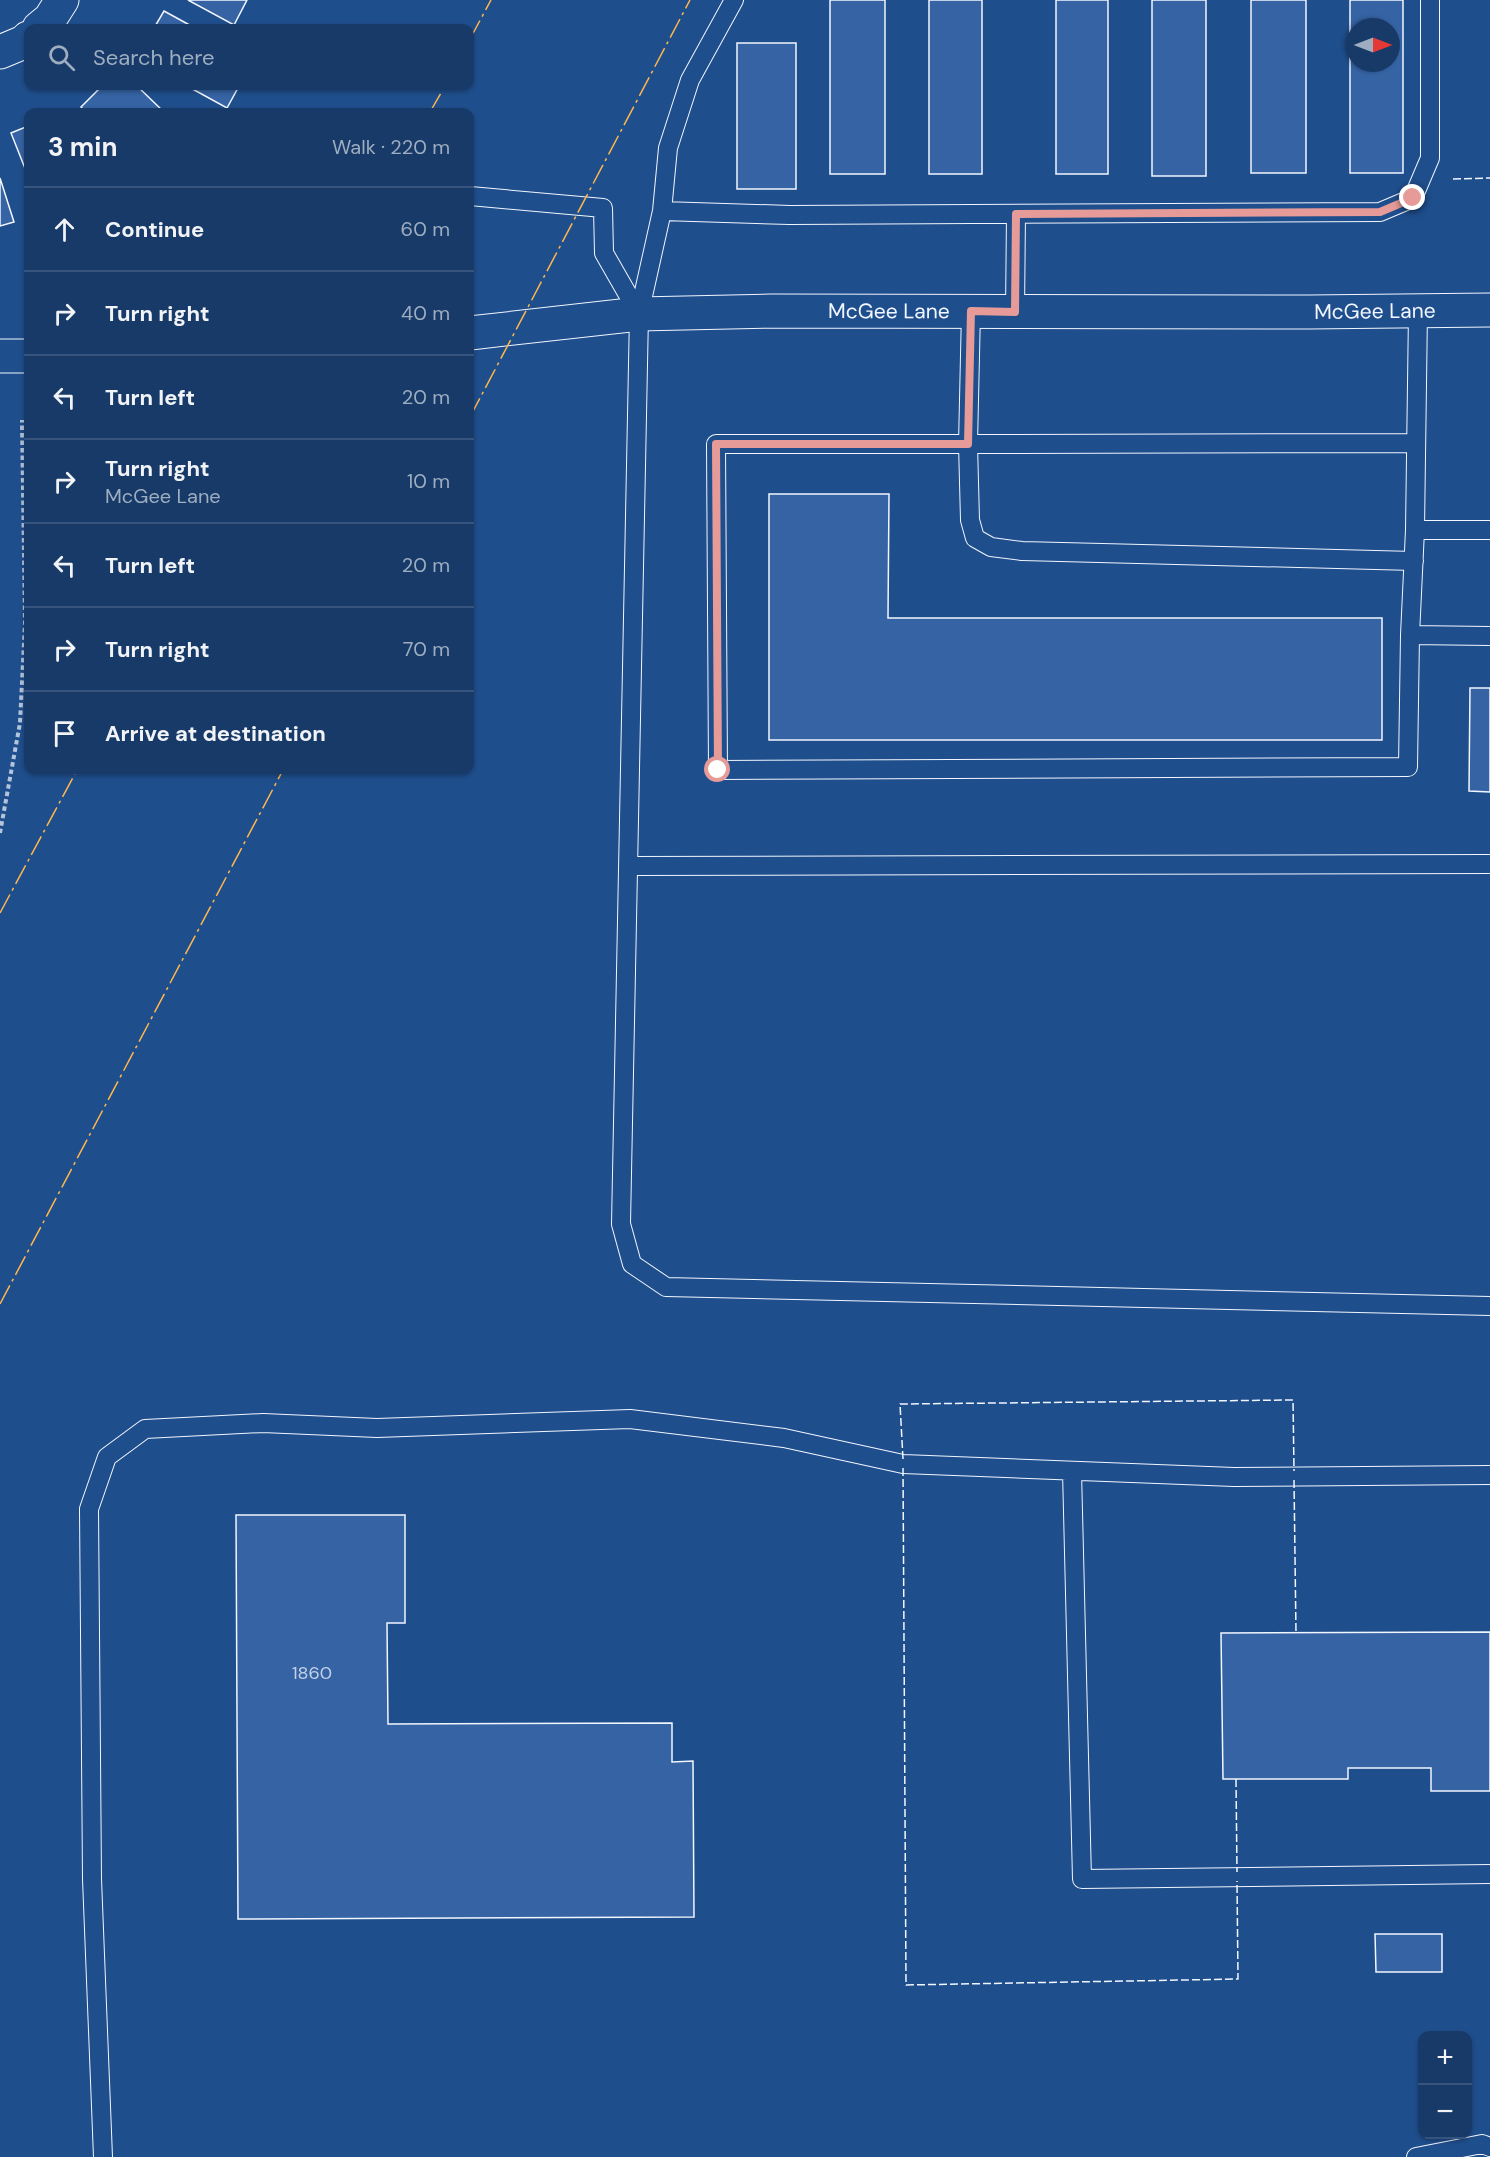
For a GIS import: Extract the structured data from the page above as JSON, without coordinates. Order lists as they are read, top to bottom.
{
  "streets": {
    "street": ["McGee Lane"]
  },
  "house_numbers": ["1860"],
  "north": "right",
  "page": {
    "search": "Search here",
    "heading": ["3 min", "Walk · 220 m"],
    "list": [
      ["Continue", "60 m"],
      ["Turn right", "40 m"],
      ["Turn left", "20 m"],
      ["Turn right", "McGee Lane", "10 m"],
      ["Turn left", "20 m"],
      ["Turn right", "70 m"],
      "Arrive at destination"
    ],
    "map_buttons": ["+", "−"]
  }
}
